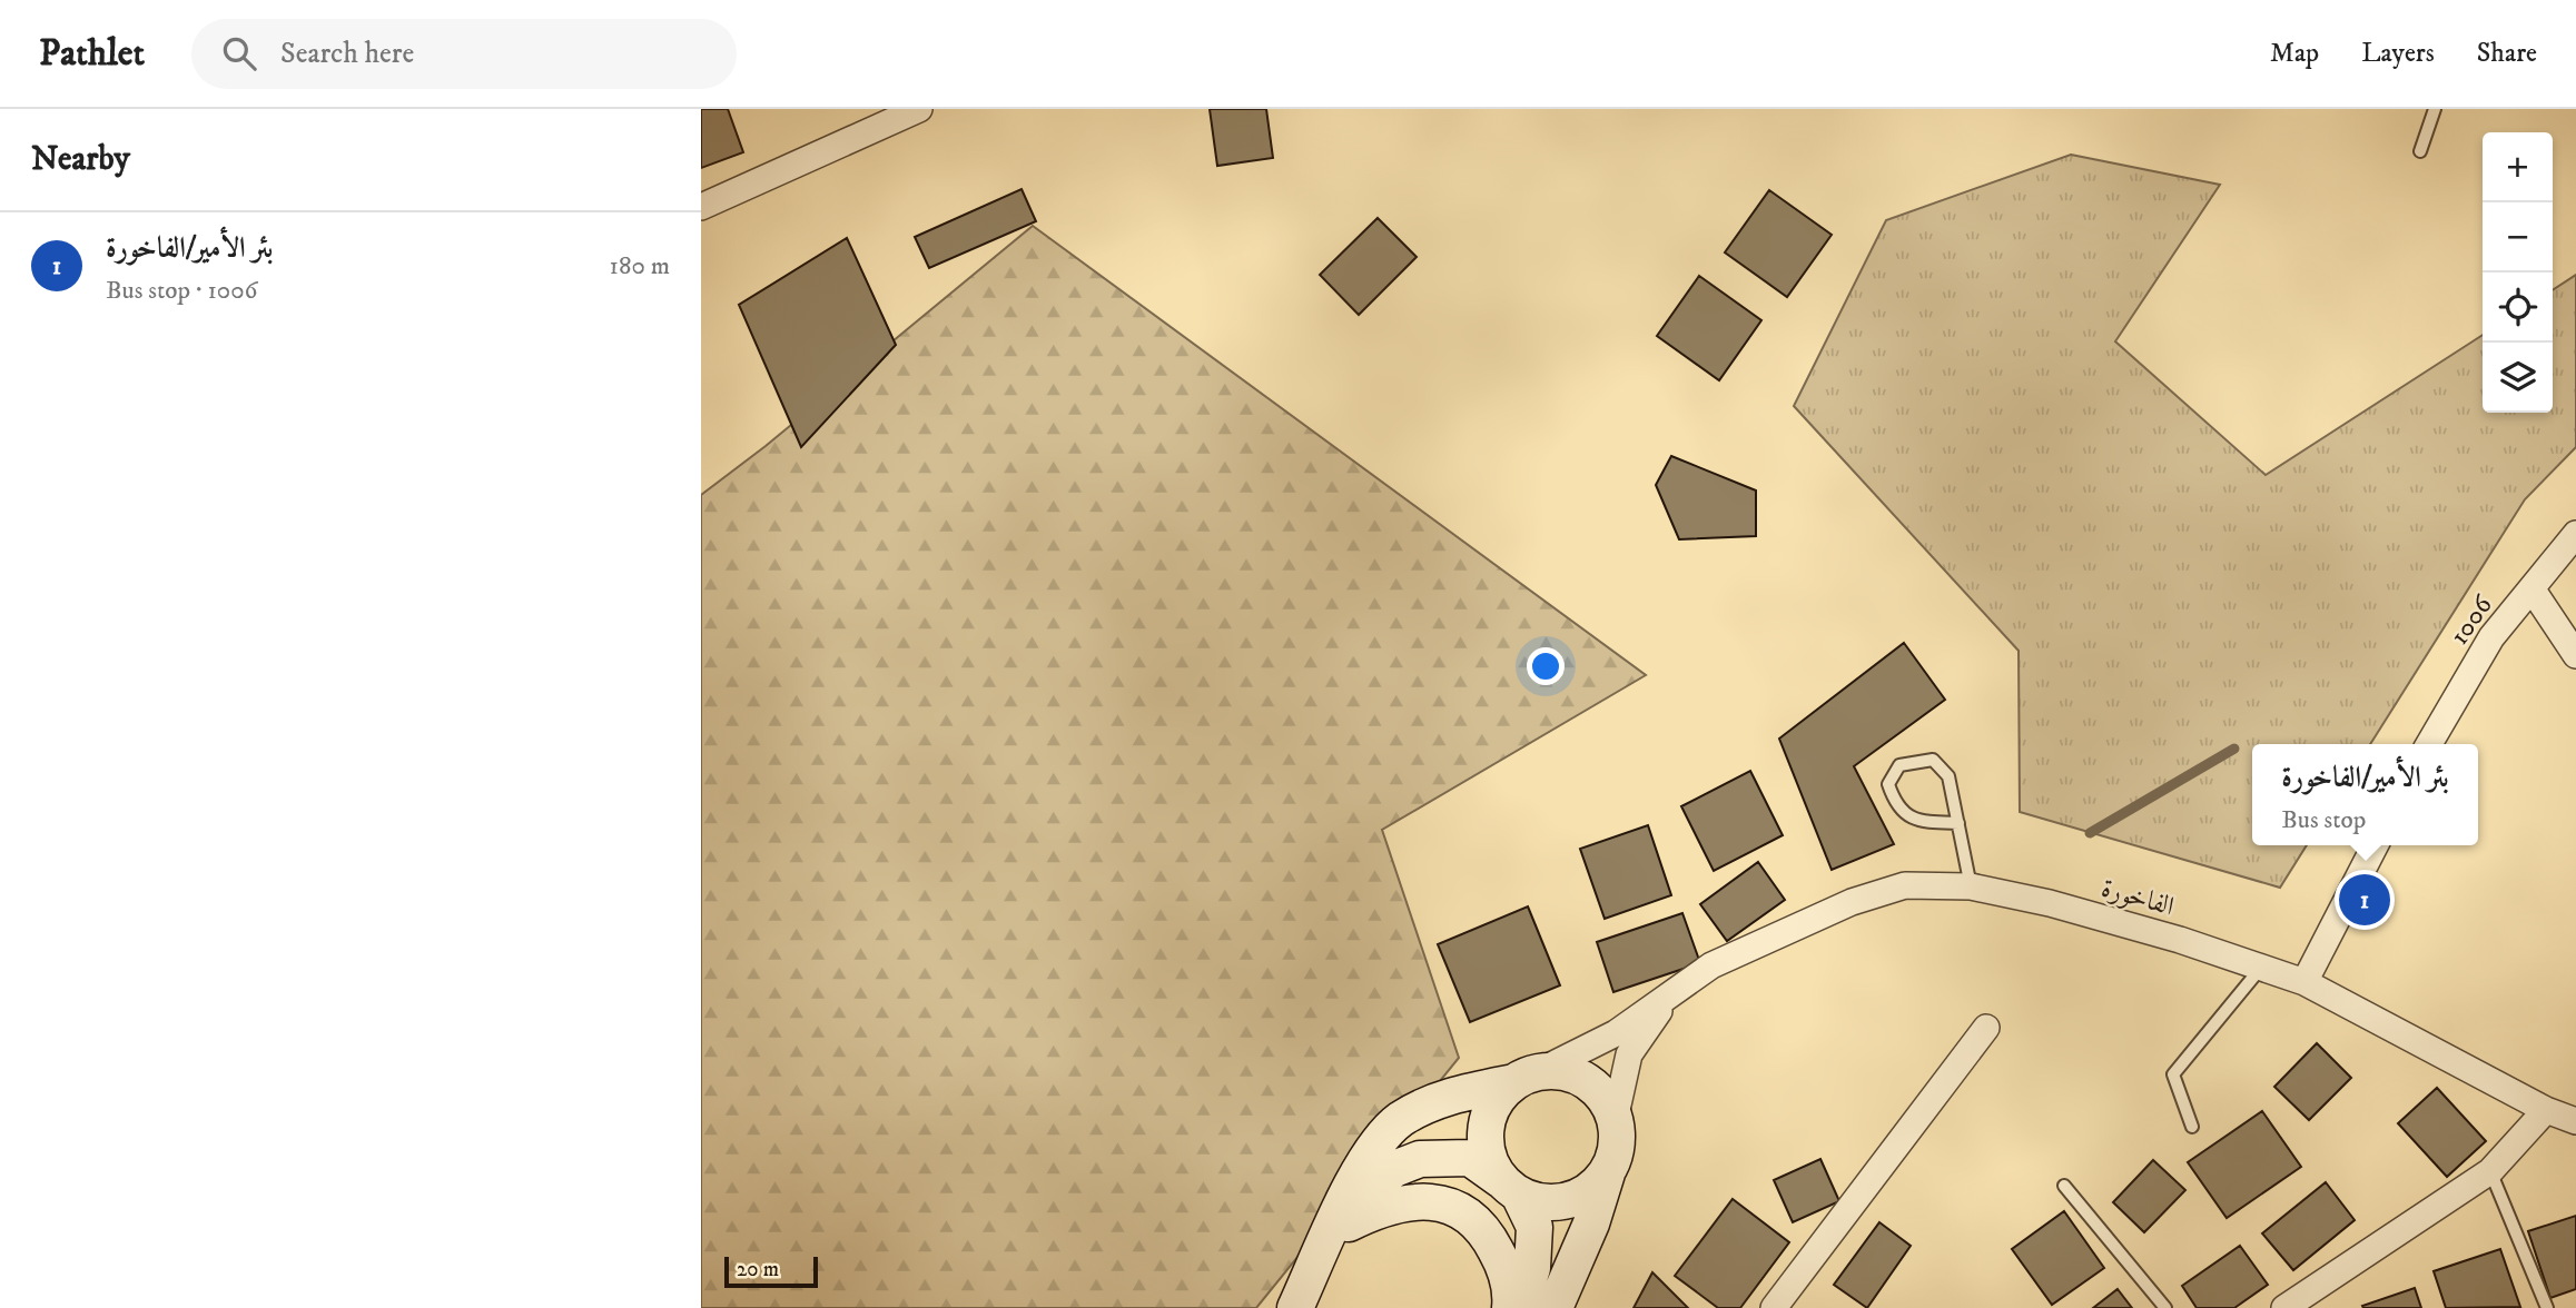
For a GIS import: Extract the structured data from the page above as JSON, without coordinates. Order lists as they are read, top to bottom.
{
  "streets": {
    "street": ["1006", "الفاخورة"]
  },
  "scale_bar": "20 m",
  "page": {
    "header": "Pathlet",
    "search": "Search here",
    "nav": ["Map", "Layers", "Share"],
    "heading": "Nearby",
    "map_buttons": ["+", "−"],
    "list": [
      {
        "mark": "1",
        "name": "بئر الأمير/الفاخورة",
        "note": "Bus stop · 1006",
        "value": "180 m"
      }
    ],
    "popup": ["بئر الأمير/الفاخورة", "Bus stop"],
    "pins": "1",
    "scale": "20 m"
  }
}
